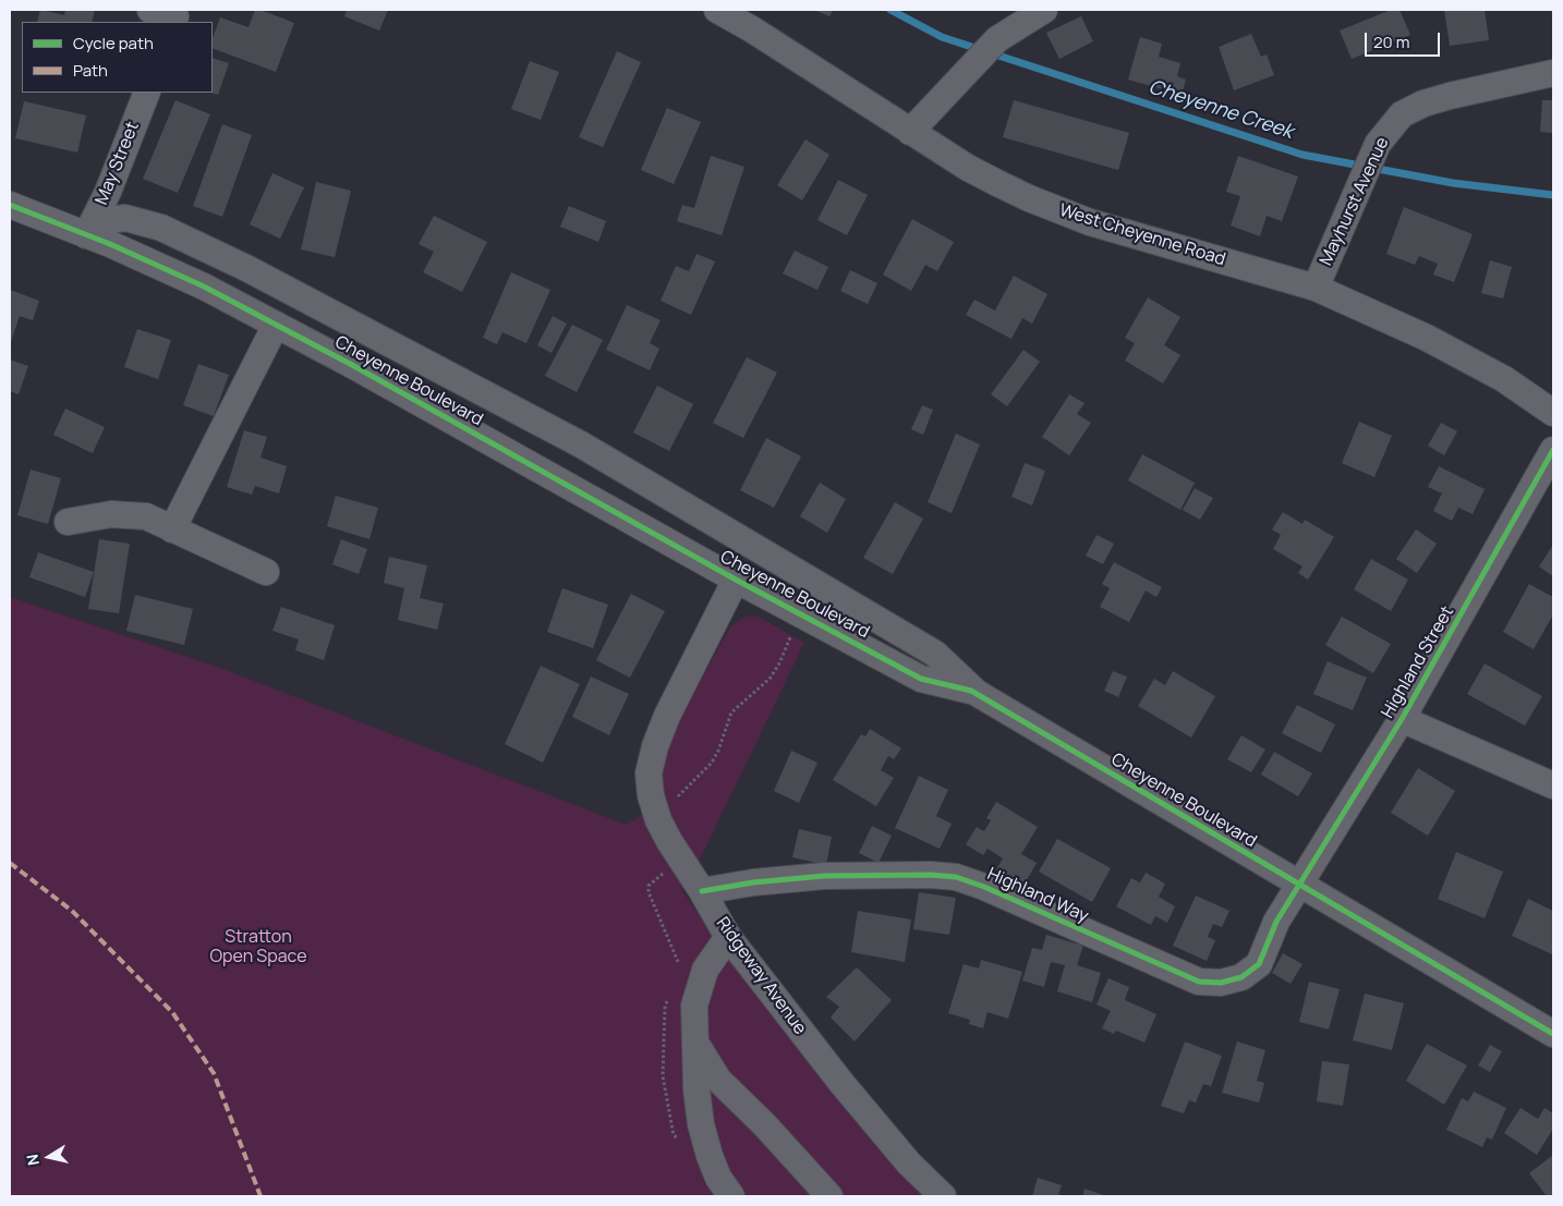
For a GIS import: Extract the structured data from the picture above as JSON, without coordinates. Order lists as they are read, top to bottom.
{
  "streets": {
    "street": [
      "May Street",
      "Mayhurst Avenue",
      "West Cheyenne Road",
      "Cheyenne Boulevard",
      "Highland Street",
      "Highland Way",
      "Ridgeway Avenue"
    ]
  },
  "crossings": [
    ["May Street", "Cheyenne Boulevard"],
    ["Mayhurst Avenue", "West Cheyenne Road"],
    ["Cheyenne Boulevard", "Highland Street"],
    ["Cheyenne Boulevard", "Highland Way"],
    ["Cheyenne Boulevard", "Ridgeway Avenue"],
    ["Highland Street", "Highland Way"],
    ["Highland Way", "Ridgeway Avenue"]
  ],
  "water": ["Cheyenne Creek"],
  "parks": ["Stratton Open Space"],
  "legend": ["Cycle path", "Path"],
  "scale_bar": "20 m",
  "north": "left"
}
